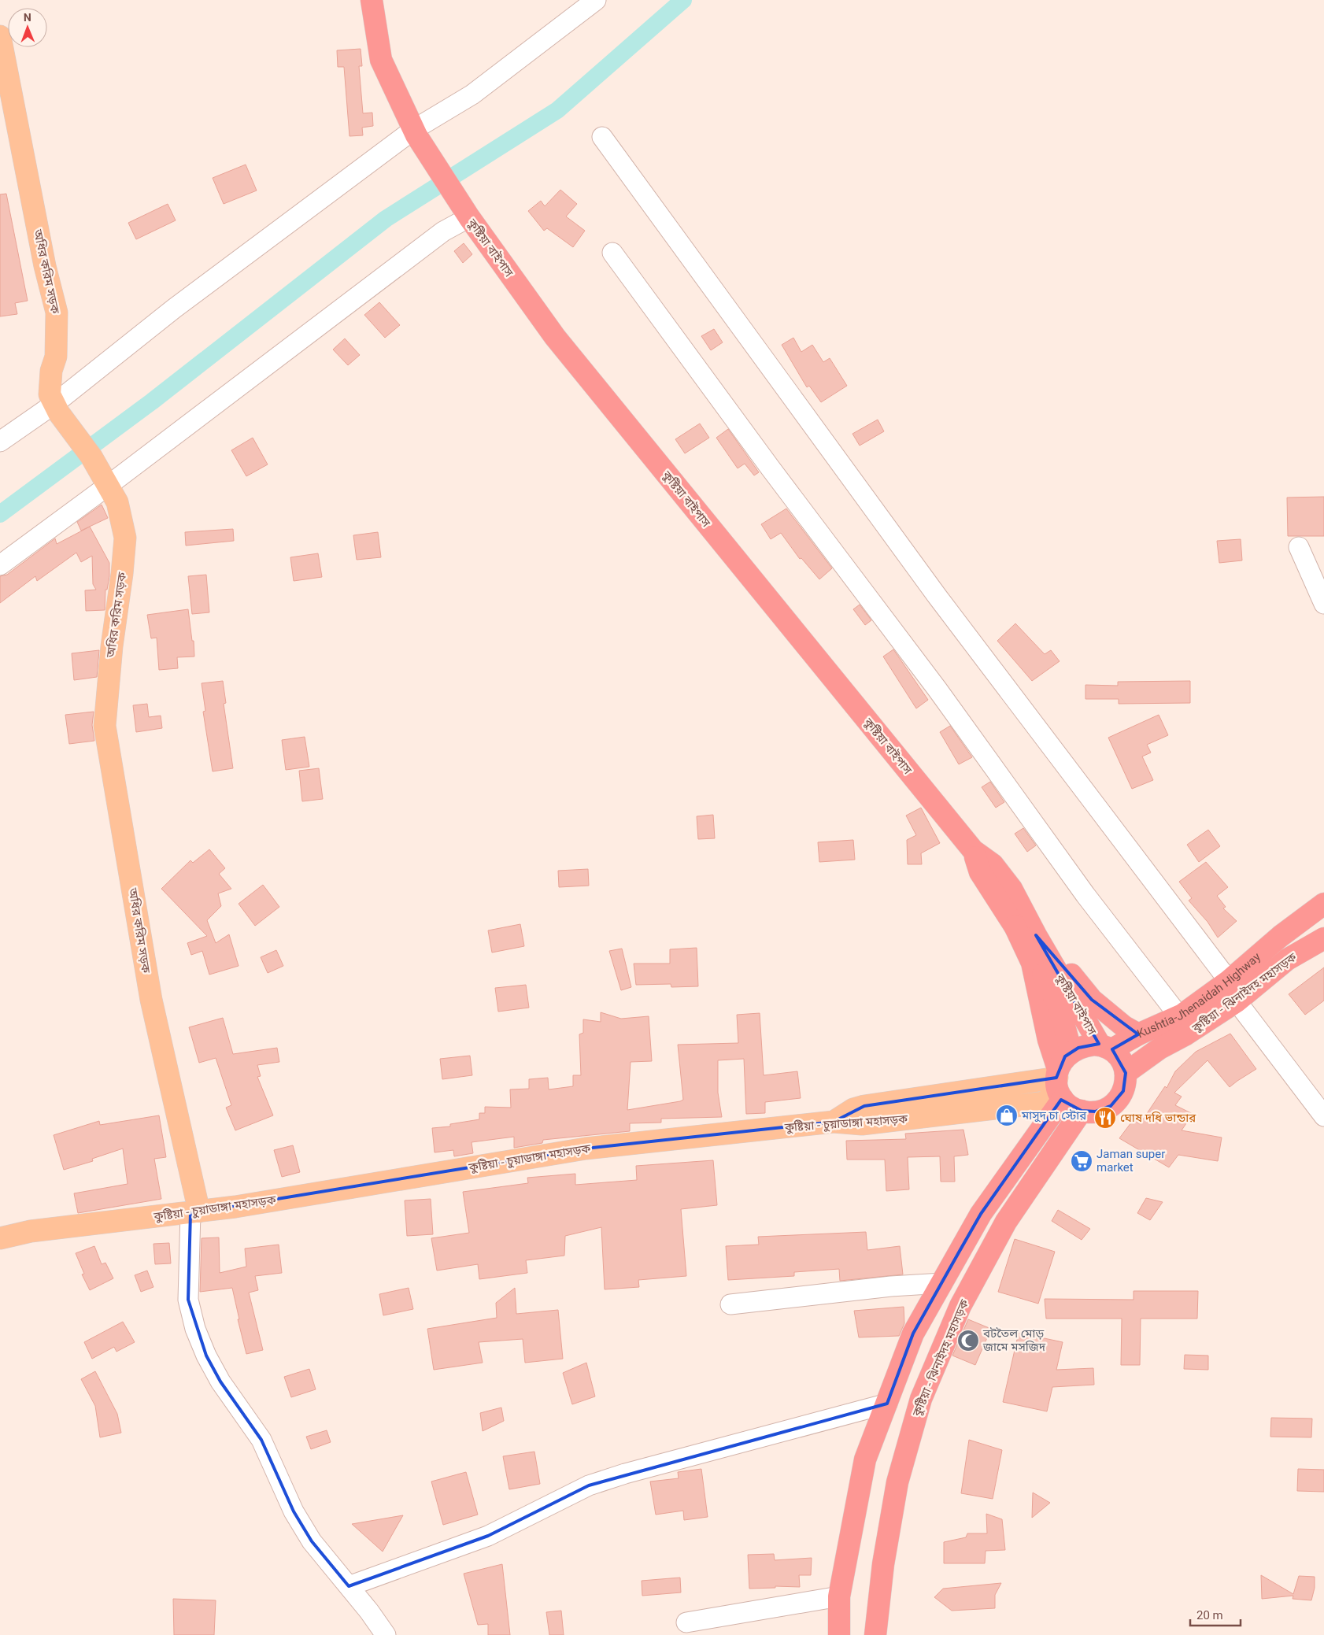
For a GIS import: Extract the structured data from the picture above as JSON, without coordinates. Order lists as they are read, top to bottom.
{
  "streets": {
    "highway": ["কুষ্টিয়া বাইপাস", "কুষ্টিয়া - ঝিনাইদহ মহাসড়ক", "Kushtia-Jhenaidah Highway"],
    "main road": ["অধির করিম সড়ক", "কুষ্টিয়া - চুয়াডাঙ্গা মহাসড়ক"]
  },
  "crossings": [
    ["কুষ্টিয়া বাইপাস", "কুষ্টিয়া - ঝিনাইদহ মহাসড়ক"],
    ["কুষ্টিয়া বাইপাস", "Kushtia-Jhenaidah Highway"],
    ["কুষ্টিয়া বাইপাস", "কুষ্টিয়া - চুয়াডাঙ্গা মহাসড়ক"],
    ["অধির করিম সড়ক", "কুষ্টিয়া - চুয়াডাঙ্গা মহাসড়ক"],
    ["কুষ্টিয়া - ঝিনাইদহ মহাসড়ক", "Kushtia-Jhenaidah Highway"],
    ["কুষ্টিয়া - ঝিনাইদহ মহাসড়ক", "কুষ্টিয়া - চুয়াডাঙ্গা মহাসড়ক"],
    ["Kushtia-Jhenaidah Highway", "কুষ্টিয়া - চুয়াডাঙ্গা মহাসড়ক"]
  ],
  "places": {
    "shop": ["মাসুদ চা স্টোর"],
    "restaurant": ["ঘোষ দধি ভান্ডার"],
    "supermarket": ["Jaman super market"],
    "mosque": ["বটতৈল মোড় জামে মসজিদ"]
  },
  "scale_bar": "20 m",
  "north": "top"
}
